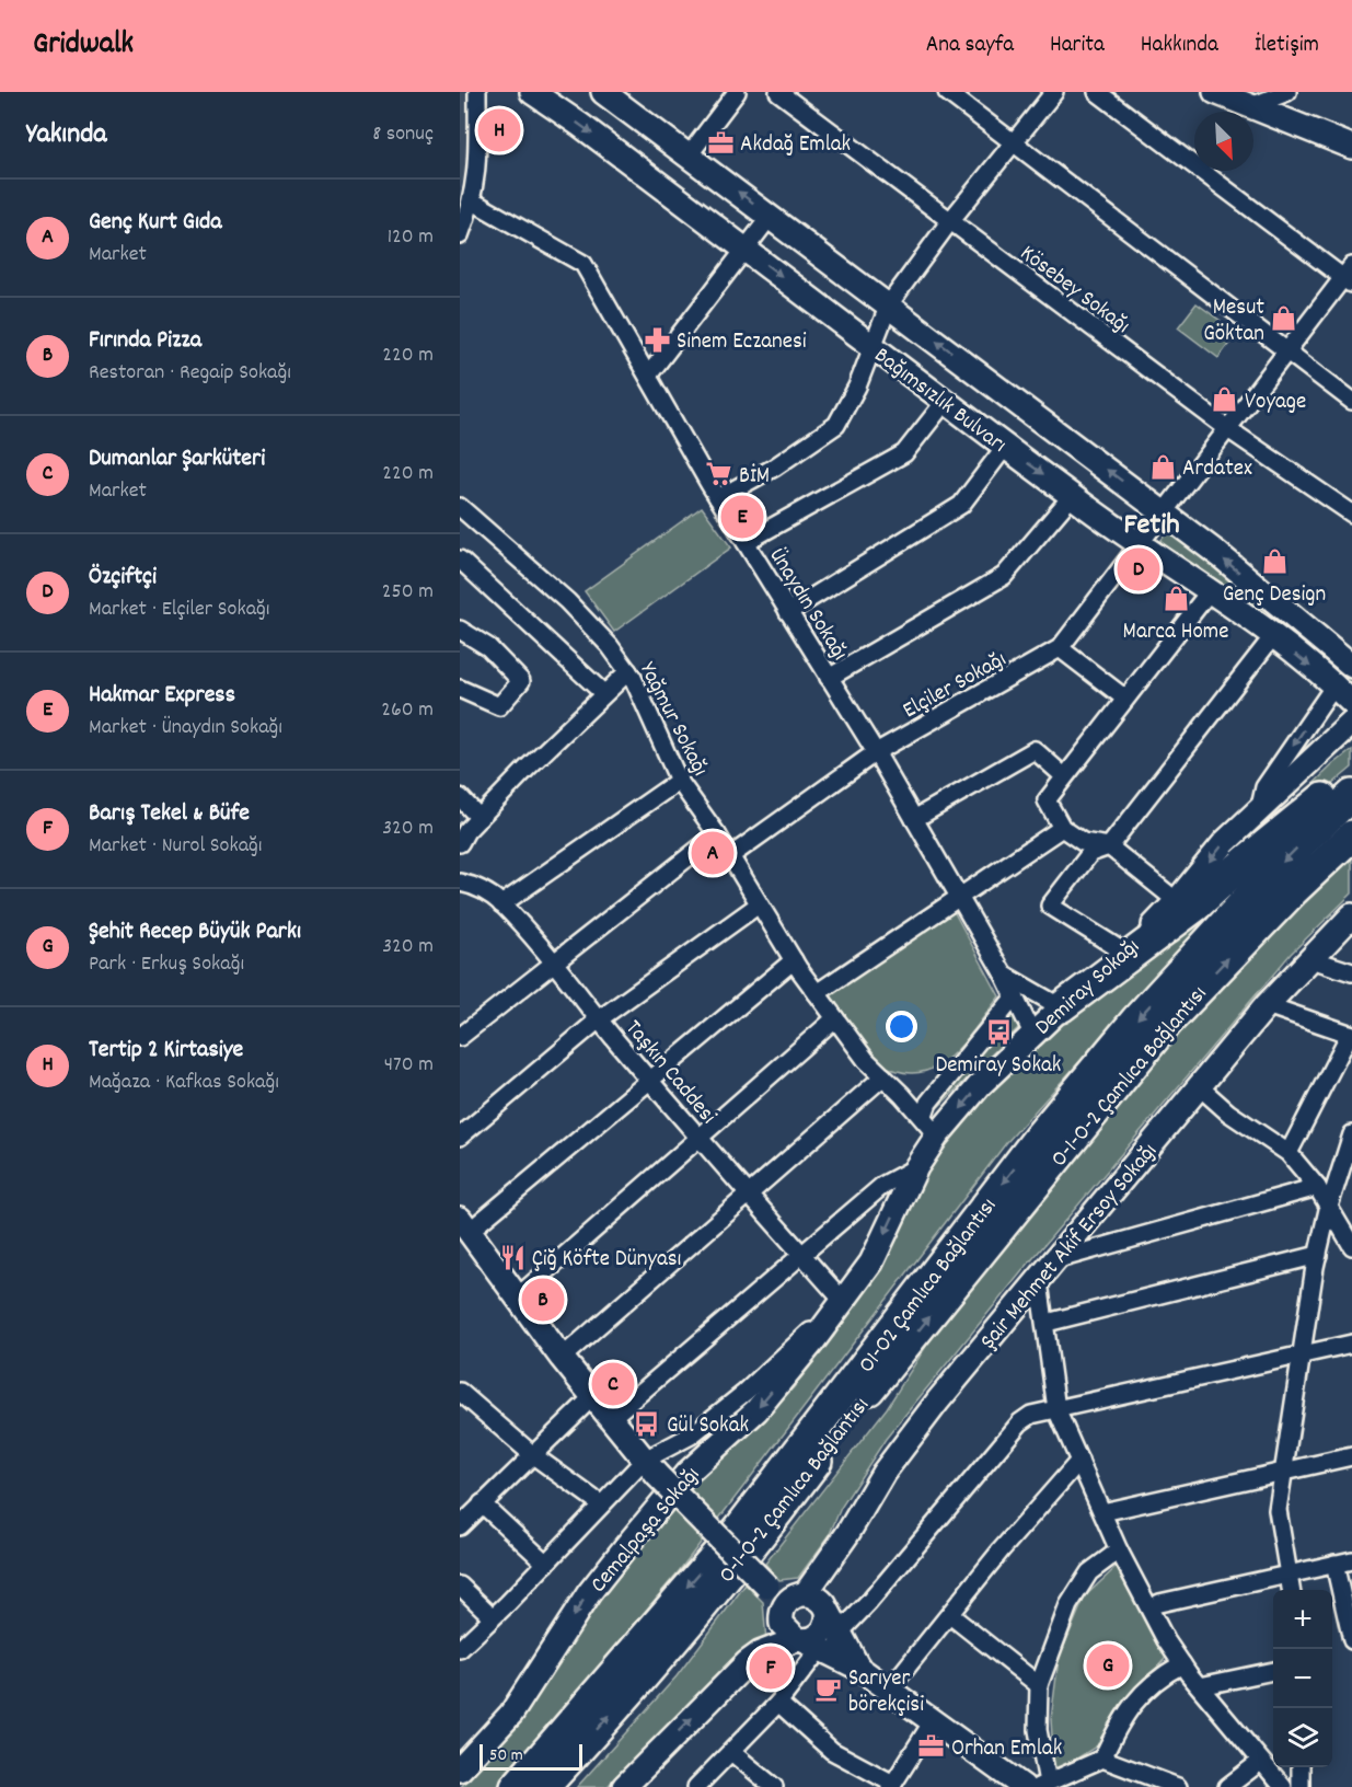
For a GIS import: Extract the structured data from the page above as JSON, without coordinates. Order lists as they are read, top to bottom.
{
  "streets": {
    "highway": ["O-1-O-2 Çamlıca Bağlantısı", "O1-O2 Çamlıca Bağlantısı"],
    "street": [
      "Kösebey Sokağı",
      "Bağımsızlık Bulvarı",
      "Ünaydın Sokağı",
      "Elçiler Sokağı",
      "Yağmur Sokağı",
      "Demiray Sokağı",
      "Taşkın Caddesi",
      "Şair Mehmet Akif Ersoy Sokağı",
      "Cemalpaşa Sokağı"
    ]
  },
  "crossings": [
    ["Kösebey Sokağı", "Elçiler Sokağı"],
    ["Bağımsızlık Bulvarı", "Elçiler Sokağı"],
    ["Ünaydın Sokağı", "Elçiler Sokağı"],
    ["Ünaydın Sokağı", "Demiray Sokağı"],
    ["Elçiler Sokağı", "Yağmur Sokağı"],
    ["Yağmur Sokağı", "Demiray Sokağı"],
    ["Demiray Sokağı", "Cemalpaşa Sokağı"],
    ["Taşkın Caddesi", "Cemalpaşa Sokağı"]
  ],
  "one_way": ["O-1-O-2 Çamlıca Bağlantısı", "O1-O2 Çamlıca Bağlantısı"],
  "districts": ["Fetih"],
  "places": {
    "office": ["Akdağ Emlak", "Orhan Emlak"],
    "shop": [
      "Mesut Göktan",
      "Voyage",
      "Ardatex",
      "Genç Design",
      "Marca Home"
    ],
    "pharmacy": ["Sinem Eczanesi"],
    "supermarket": ["BİM"],
    "bus stop": ["Demiray Sokak", "Gül Sokak"],
    "restaurant": ["Çiğ Köfte Dünyası"],
    "cafe": ["Sarıyer börekçisi"]
  },
  "scale_bar": "50 m",
  "north": "bottom right",
  "page": {
    "header": "Gridwalk",
    "nav": [
      "Ana sayfa",
      "Harita",
      "Hakkında",
      "İletişim"
    ],
    "heading": ["Yakında", "8 sonuç"],
    "pins": [
      "H",
      "E",
      "D",
      "A",
      "B",
      "C",
      "G",
      "F"
    ],
    "list": [
      {
        "mark": "A",
        "name": "Genç Kurt Gıda",
        "note": "Market",
        "value": "120 m"
      },
      {
        "mark": "B",
        "name": "Fırında Pizza",
        "note": "Restoran · Regaip Sokağı",
        "value": "220 m"
      },
      {
        "mark": "C",
        "name": "Dumanlar Şarküteri",
        "note": "Market",
        "value": "220 m"
      },
      {
        "mark": "D",
        "name": "Özçiftçi",
        "note": "Market · Elçiler Sokağı",
        "value": "250 m"
      },
      {
        "mark": "E",
        "name": "Hakmar Express",
        "note": "Market · Ünaydın Sokağı",
        "value": "260 m"
      },
      {
        "mark": "F",
        "name": "Barış Tekel & Büfe",
        "note": "Market · Nurol Sokağı",
        "value": "320 m"
      },
      {
        "mark": "G",
        "name": "Şehit Recep Büyük Parkı",
        "note": "Park · Erkuş Sokağı",
        "value": "320 m"
      },
      {
        "mark": "H",
        "name": "Tertip 2 Kirtasiye",
        "note": "Mağaza · Kafkas Sokağı",
        "value": "470 m"
      }
    ],
    "map_buttons": ["+", "−"],
    "scale": "50 m"
  }
}
